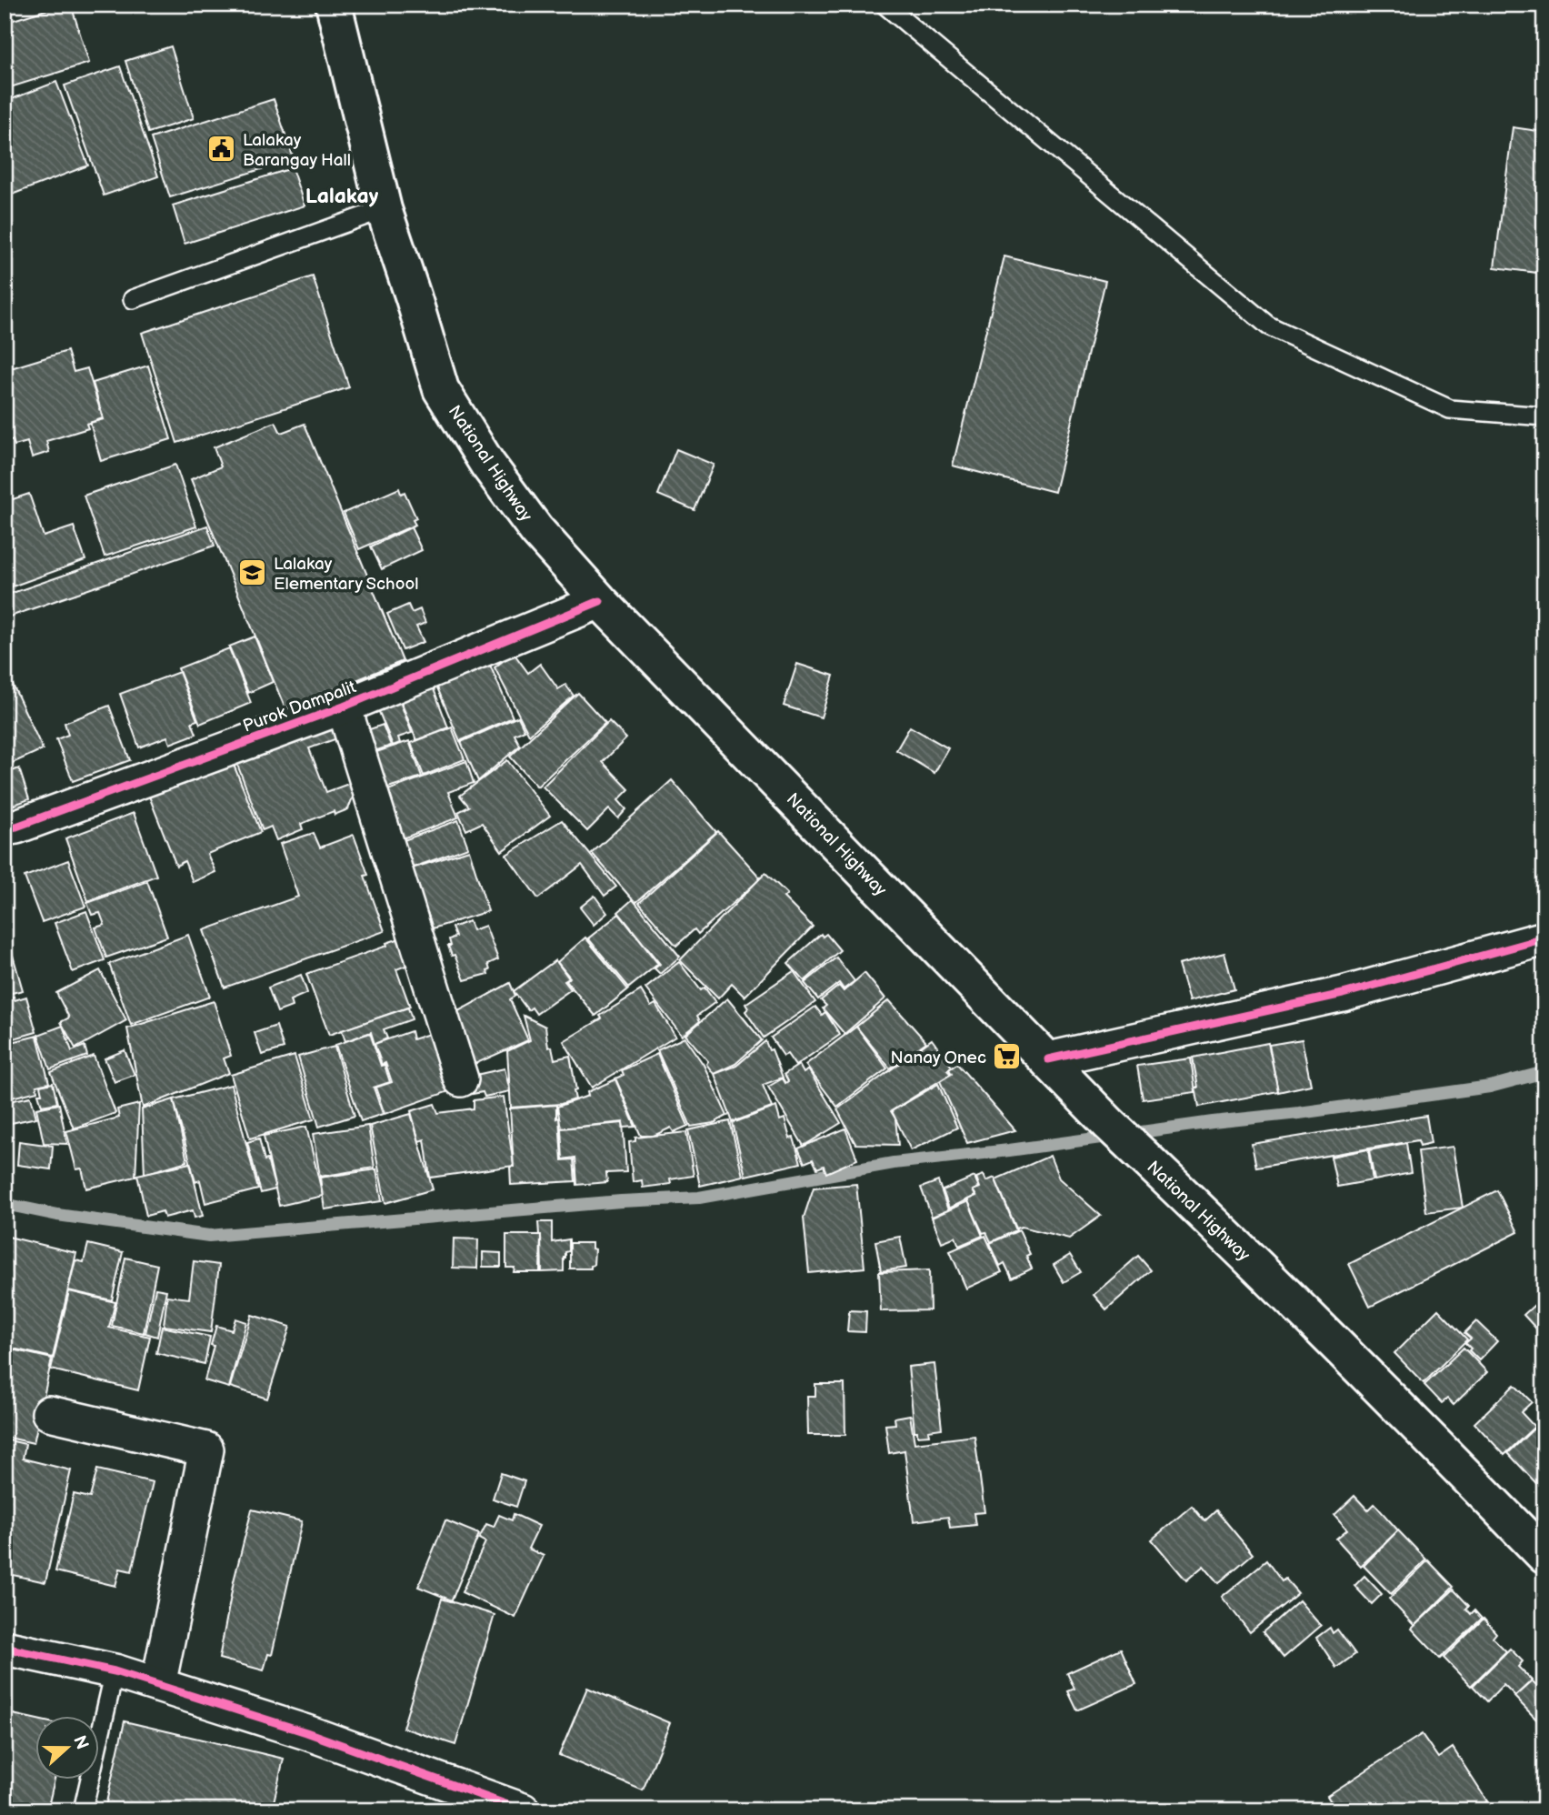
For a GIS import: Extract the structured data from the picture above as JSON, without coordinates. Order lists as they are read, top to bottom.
{
  "streets": {
    "main road": ["National Highway"],
    "street": ["Purok Dampalit"]
  },
  "crossings": [
    ["National Highway", "Purok Dampalit"]
  ],
  "districts": ["Lalakay"],
  "places": {
    "public building": ["Lalakay Barangay Hall"],
    "school or university": ["Lalakay Elementary School"],
    "supermarket": ["Nanay Onec"]
  },
  "north": "right"
}
